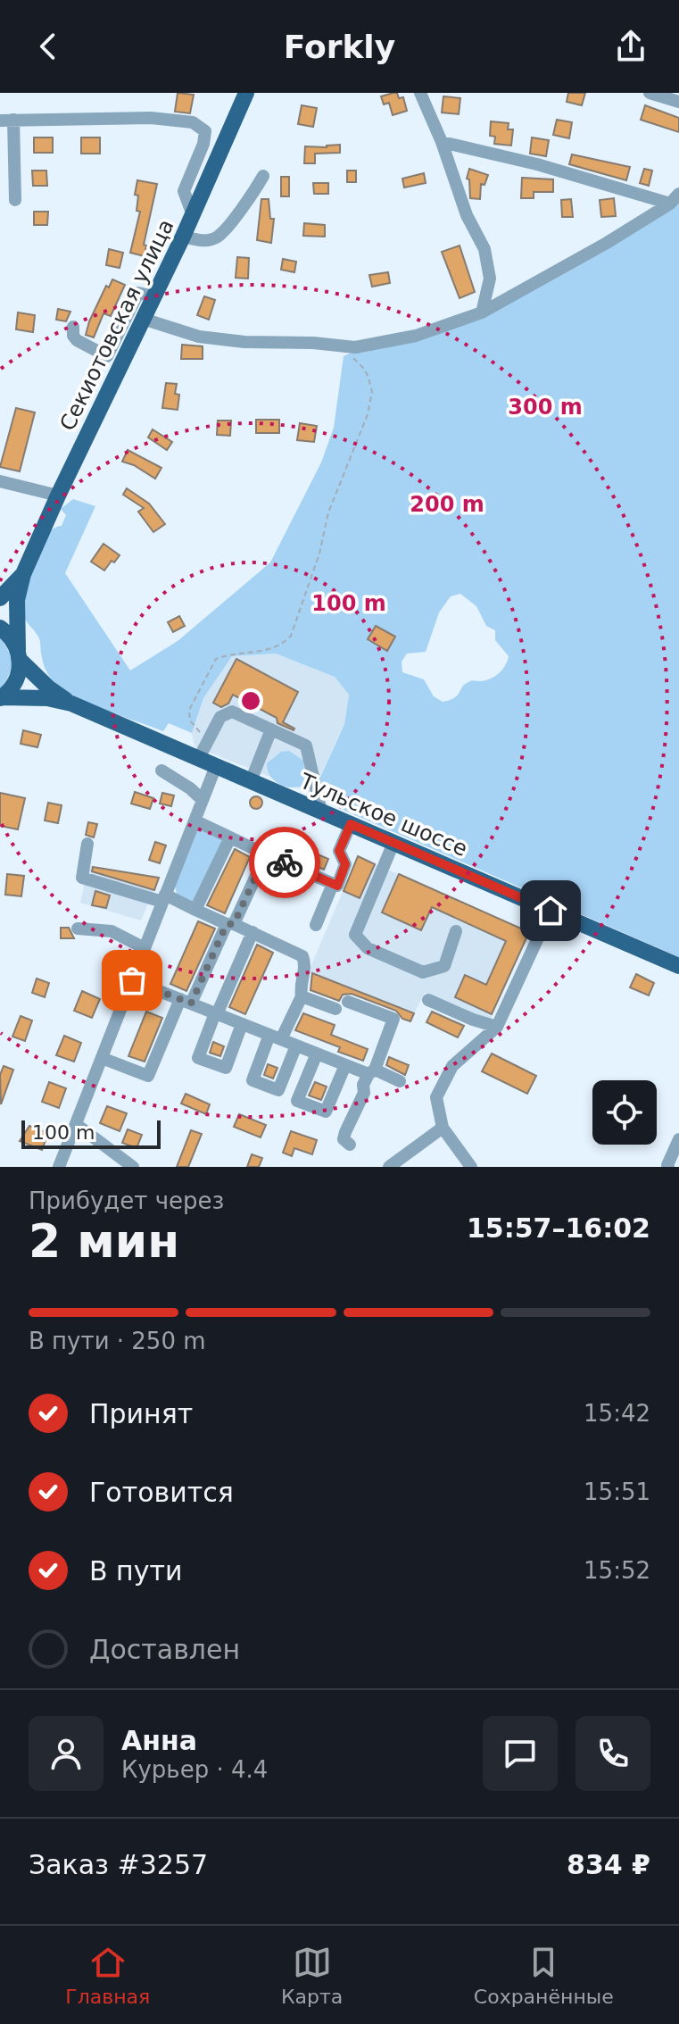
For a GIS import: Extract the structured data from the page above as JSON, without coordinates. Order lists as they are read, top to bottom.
{
  "streets": {
    "main road": ["Секиотовская улица", "Тульское шоссе"]
  },
  "scale_bar": "100 m",
  "page": {
    "header": "Forkly",
    "scale": "100 m",
    "heading": ["2 мин", "Прибудет через", "15:57–16:02"],
    "panel": [
      "Анна",
      "Курьер · 4.4",
      "Заказ #3257",
      "834 ₽"
    ],
    "bar": "В пути · 250 m",
    "list": [
      ["Принят", "15:42"],
      ["Готовится", "15:51"],
      ["В пути", "15:52"],
      "Доставлен"
    ],
    "tabs": ["Главная", "Карта", "Сохранённые"]
  },
  "rings": ["300 m", "200 m", "100 m"]
}
